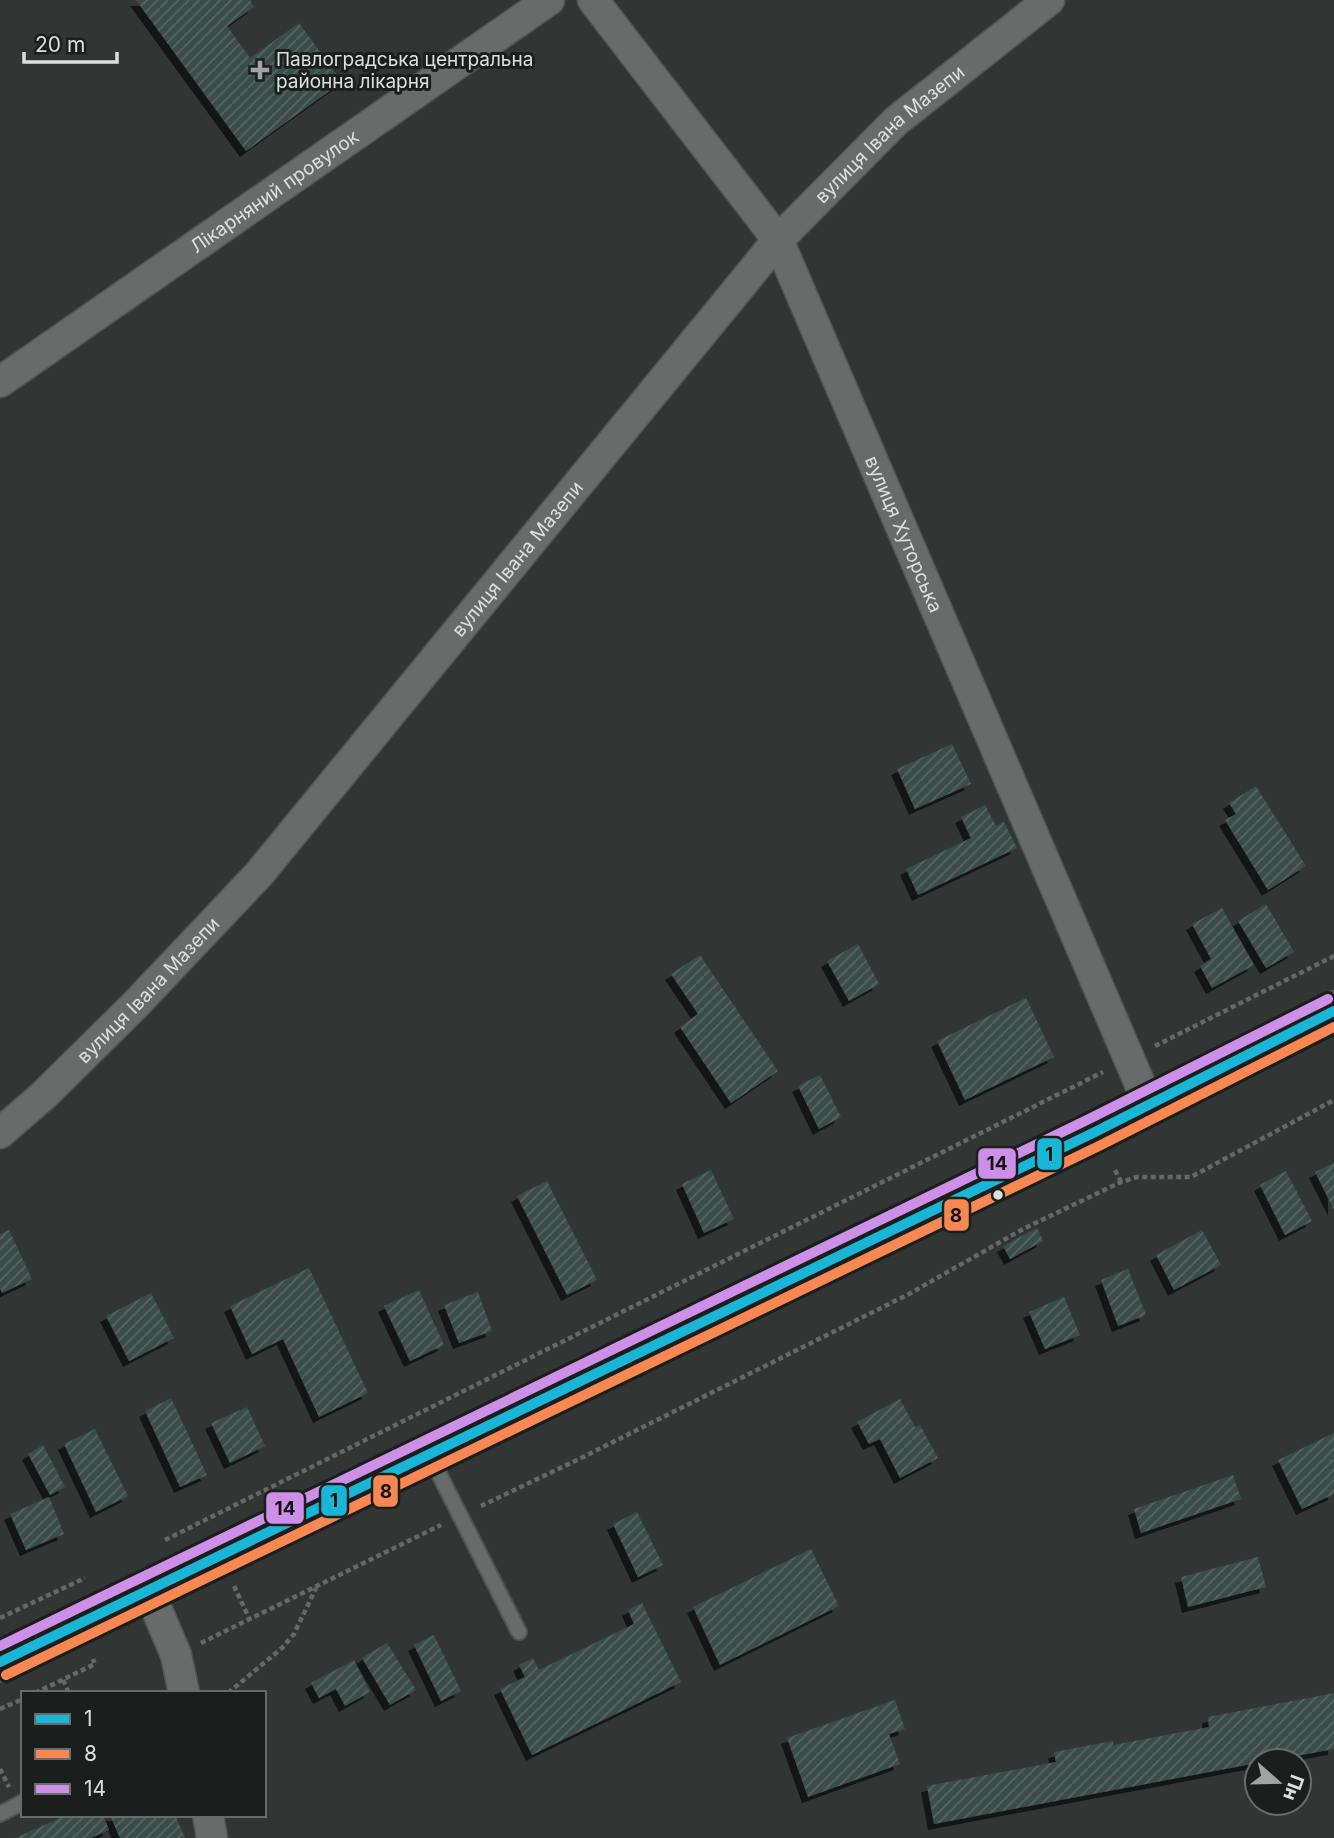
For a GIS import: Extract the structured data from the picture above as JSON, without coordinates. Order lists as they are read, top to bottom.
{
  "streets": {
    "street": ["вулиця Івана Мазепи", "Лікарняний провулок", "вулиця Хуторська"]
  },
  "crossings": [
    ["вулиця Івана Мазепи", "вулиця Хуторська"]
  ],
  "places": {
    "health": ["Павлоградська центральна районна лікарня"]
  },
  "lines": ["transit line 14", "transit line 1", "transit line 8"],
  "legend": ["1", "8", "14"],
  "scale_bar": "20 m",
  "north": "right"
}
